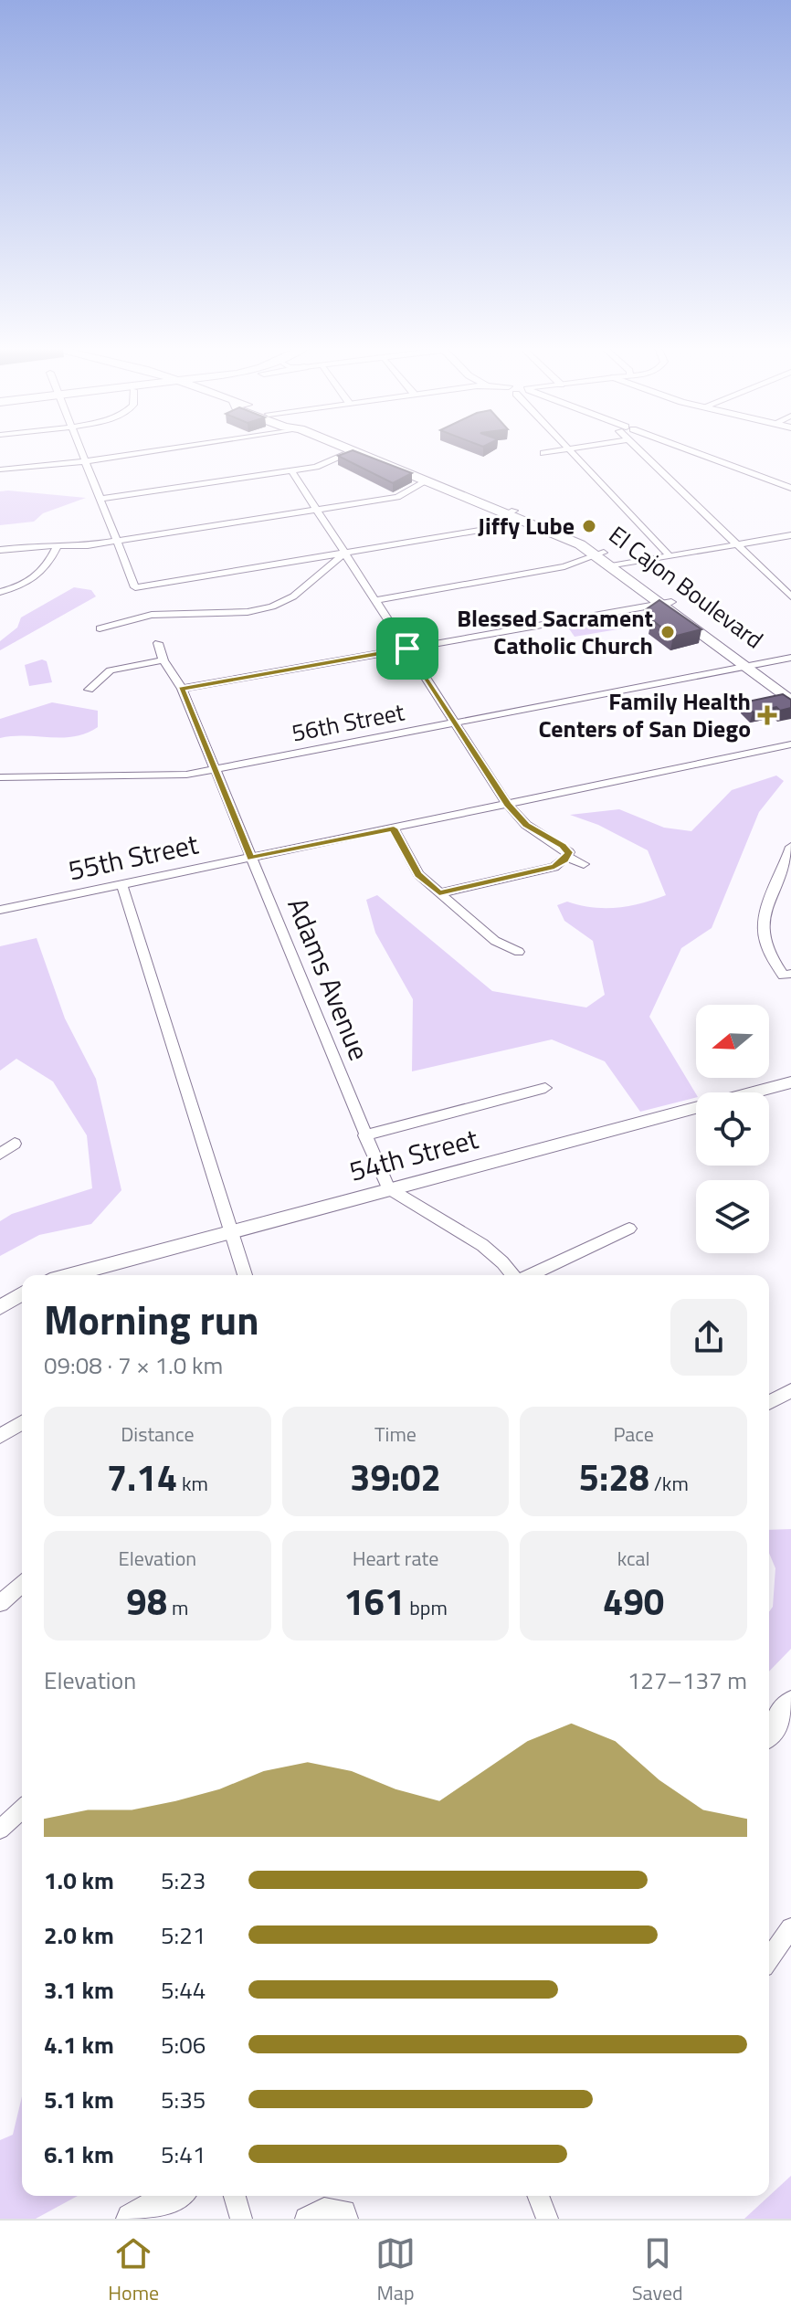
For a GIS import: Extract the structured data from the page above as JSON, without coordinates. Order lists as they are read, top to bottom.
{
  "streets": {
    "main road": ["El Cajon Boulevard"],
    "street": [
      "56th Street",
      "55th Street",
      "Adams Avenue",
      "54th Street"
    ]
  },
  "crossings": [
    ["El Cajon Boulevard", "56th Street"],
    ["56th Street", "Adams Avenue"],
    ["55th Street", "Adams Avenue"],
    ["Adams Avenue", "54th Street"]
  ],
  "places": {
    "other": ["Jiffy Lube", "Blessed Sacrament Catholic Church"],
    "health": ["Family Health Centers of San Diego"]
  },
  "north": "left",
  "page": {
    "heading": ["Morning run", "09:08 · 7 × 1.0 km"],
    "stats": [
      ["Distance", "7.14 km"],
      ["Time", "39:02"],
      ["Pace", "5:28 /km"],
      ["Elevation", "98 m"],
      ["Heart rate", "161 bpm"],
      ["kcal", "490"]
    ],
    "chart": ["Elevation", "127–137 m"],
    "list": [
      {
        "name": "1.0 km",
        "note": "5:23"
      },
      {
        "name": "2.0 km",
        "note": "5:21"
      },
      {
        "name": "3.1 km",
        "note": "5:44"
      },
      {
        "name": "4.1 km",
        "note": "5:06"
      },
      {
        "name": "5.1 km",
        "note": "5:35"
      },
      {
        "name": "6.1 km",
        "note": "5:41"
      }
    ],
    "tabs": ["Home", "Map", "Saved"]
  }
}
